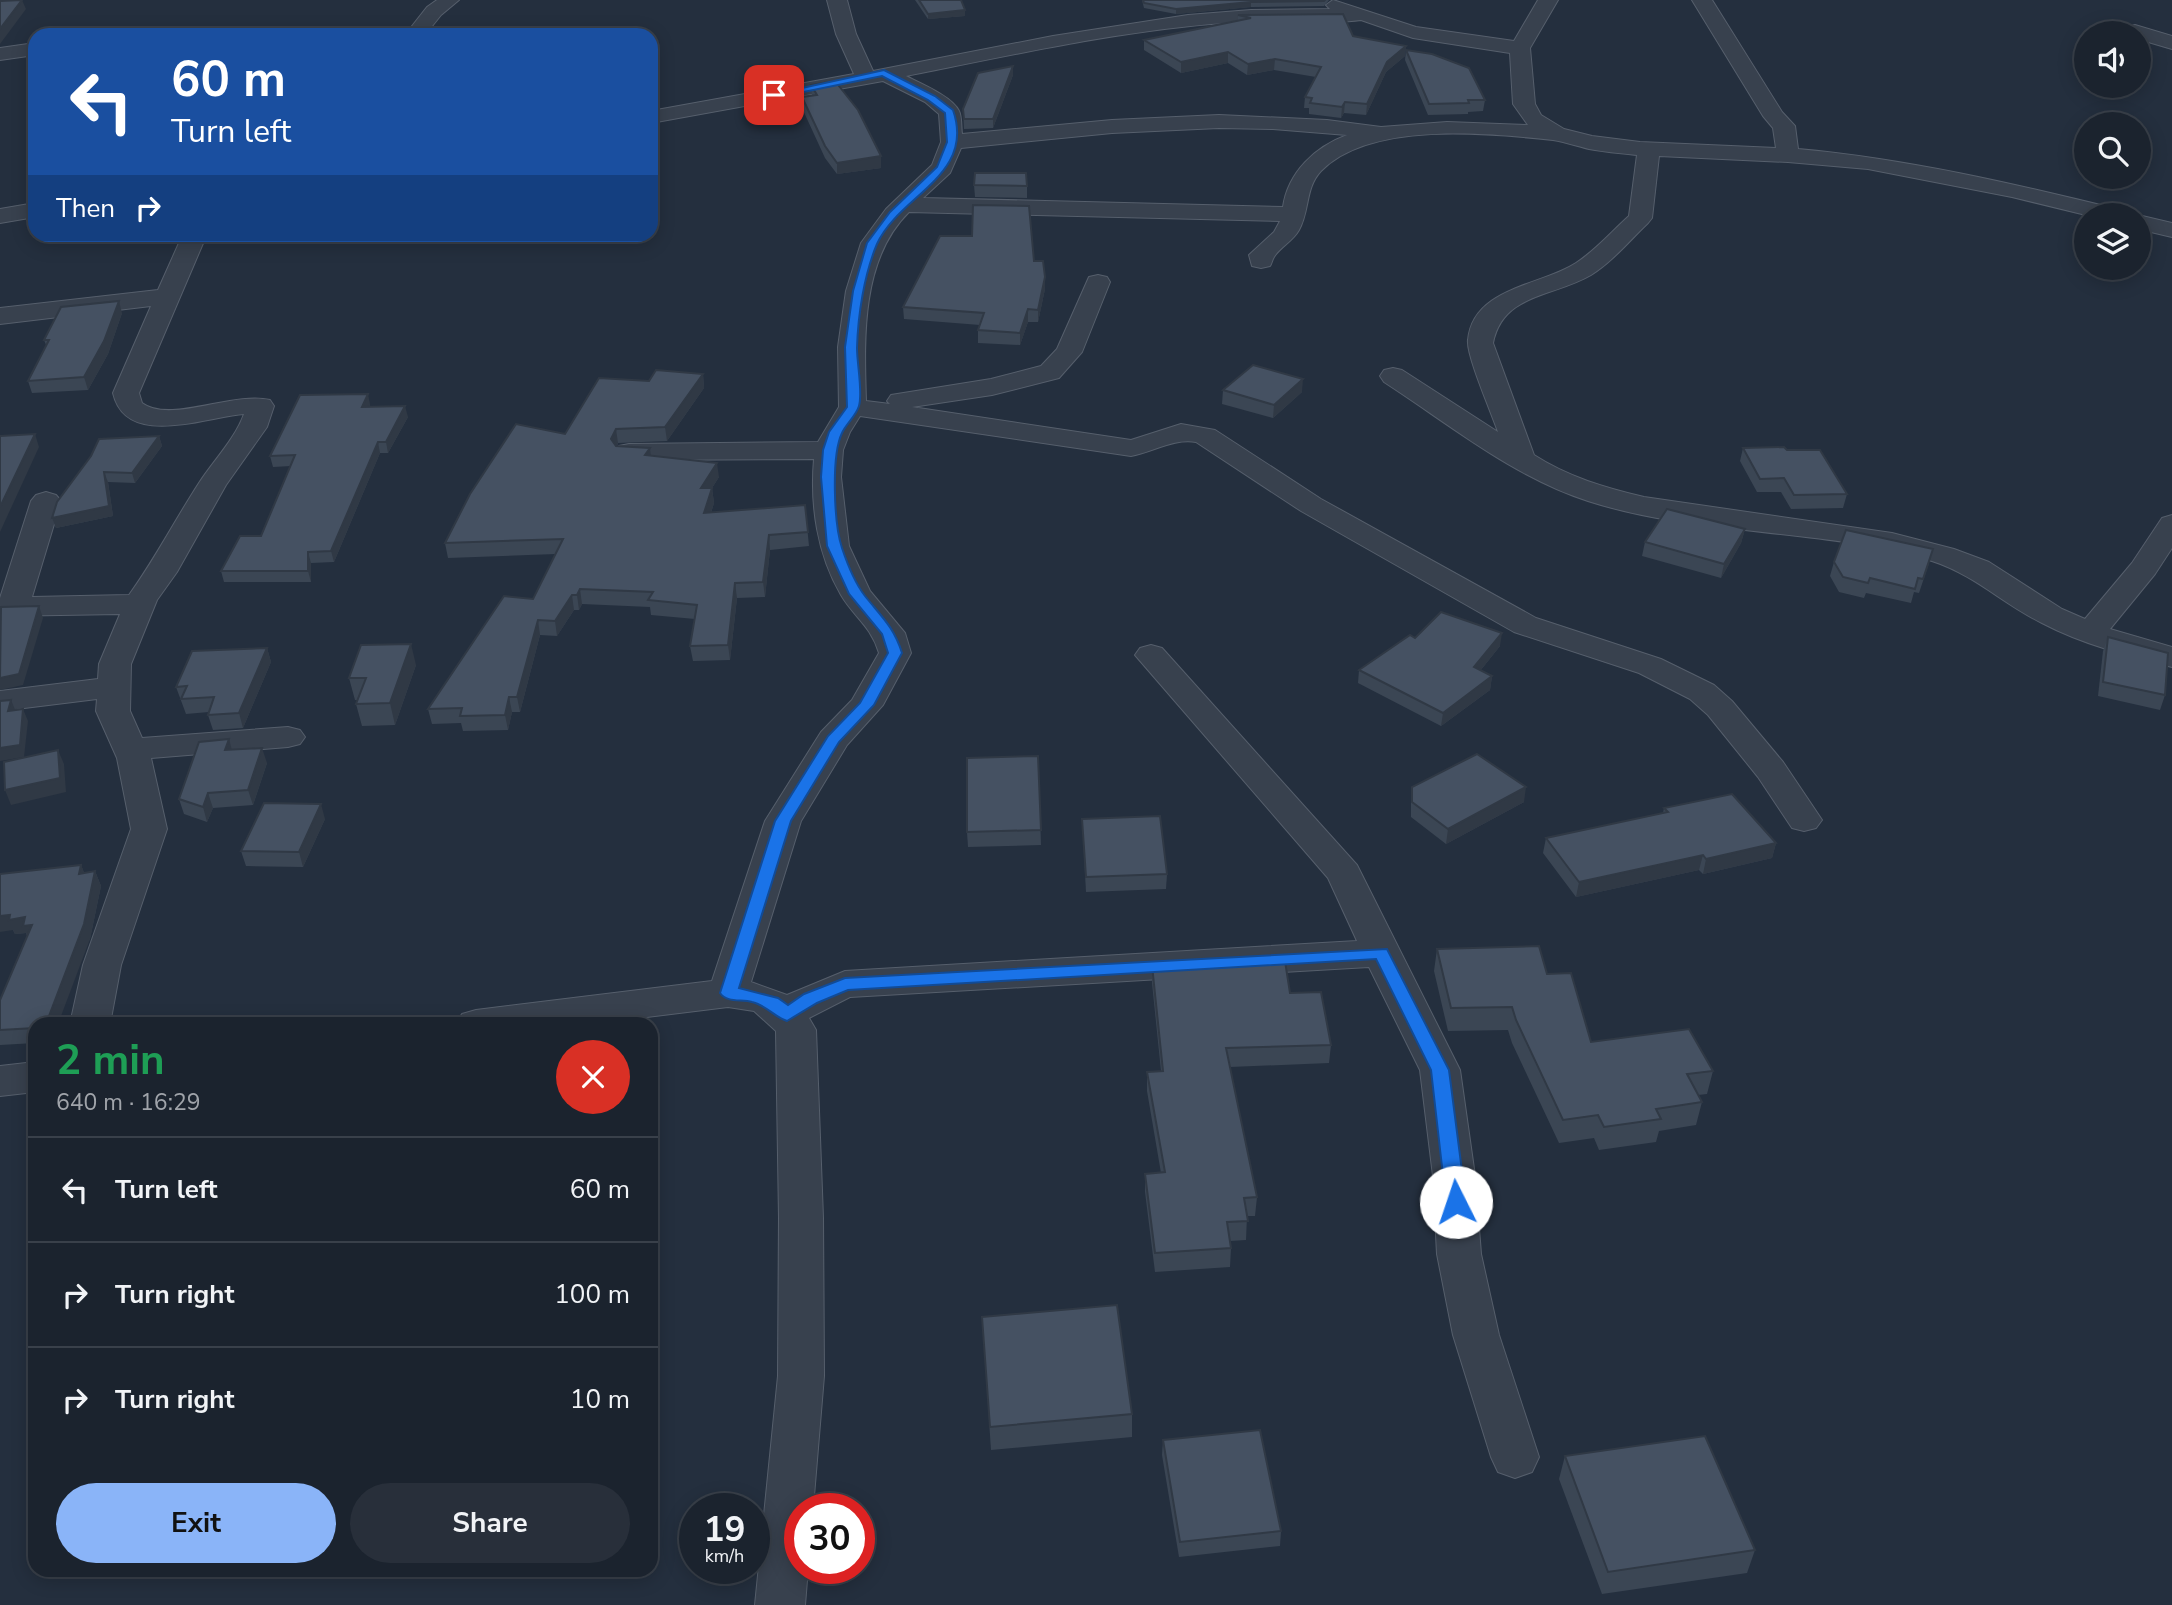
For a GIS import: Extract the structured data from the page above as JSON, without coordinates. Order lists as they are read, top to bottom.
{
  "page": {
    "turn": ["60 m", "Turn left"],
    "then": "Then",
    "heading": ["2 min", "640 m · 16:29"],
    "list": [
      {
        "name": "Turn left",
        "value": "60 m"
      },
      {
        "name": "Turn right",
        "value": "100 m"
      },
      {
        "name": "Turn right",
        "value": "10 m"
      }
    ],
    "buttons": ["Exit", "Share"],
    "speed": "19 km/h",
    "limit": "30"
  }
}
